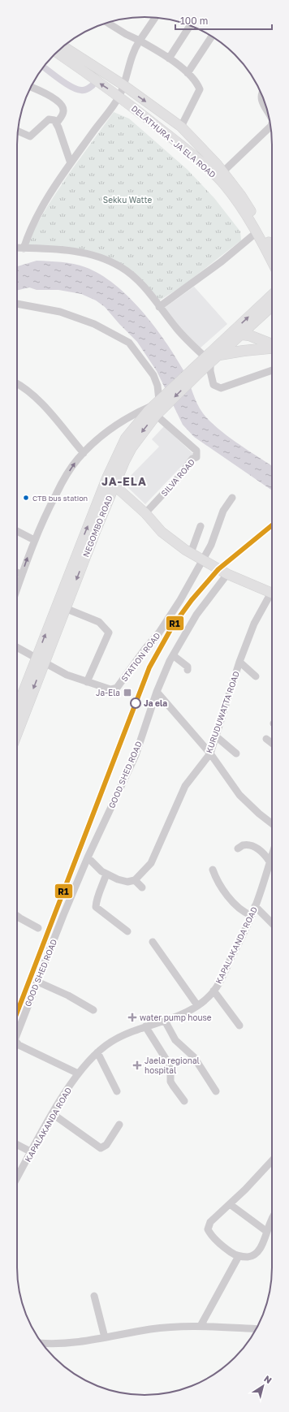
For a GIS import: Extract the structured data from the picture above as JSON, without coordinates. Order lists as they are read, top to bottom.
{
  "streets": {
    "highway": ["NEGOMBO ROAD"],
    "main road": ["DELATHURA - JA ELA ROAD"],
    "street": [
      "SILVA ROAD",
      "STATION ROAD",
      "KURUDUWATTA ROAD",
      "GOOD SHED ROAD",
      "KAPALAKANDA ROAD"
    ]
  },
  "crossings": [
    ["SILVA ROAD", "NEGOMBO ROAD"],
    ["NEGOMBO ROAD", "STATION ROAD"],
    ["GOOD SHED ROAD", "KAPALAKANDA ROAD"]
  ],
  "districts": ["JA-ELA"],
  "parks": ["Sekku Watte"],
  "places": {
    "other": ["CTB bus station", "Ja ela"],
    "transit": ["Ja-Ela"],
    "health": ["water pump house", "Jaela regional hospital"]
  },
  "lines": ["transit line R1"],
  "scale_bar": "100 m",
  "north": "top right"
}
